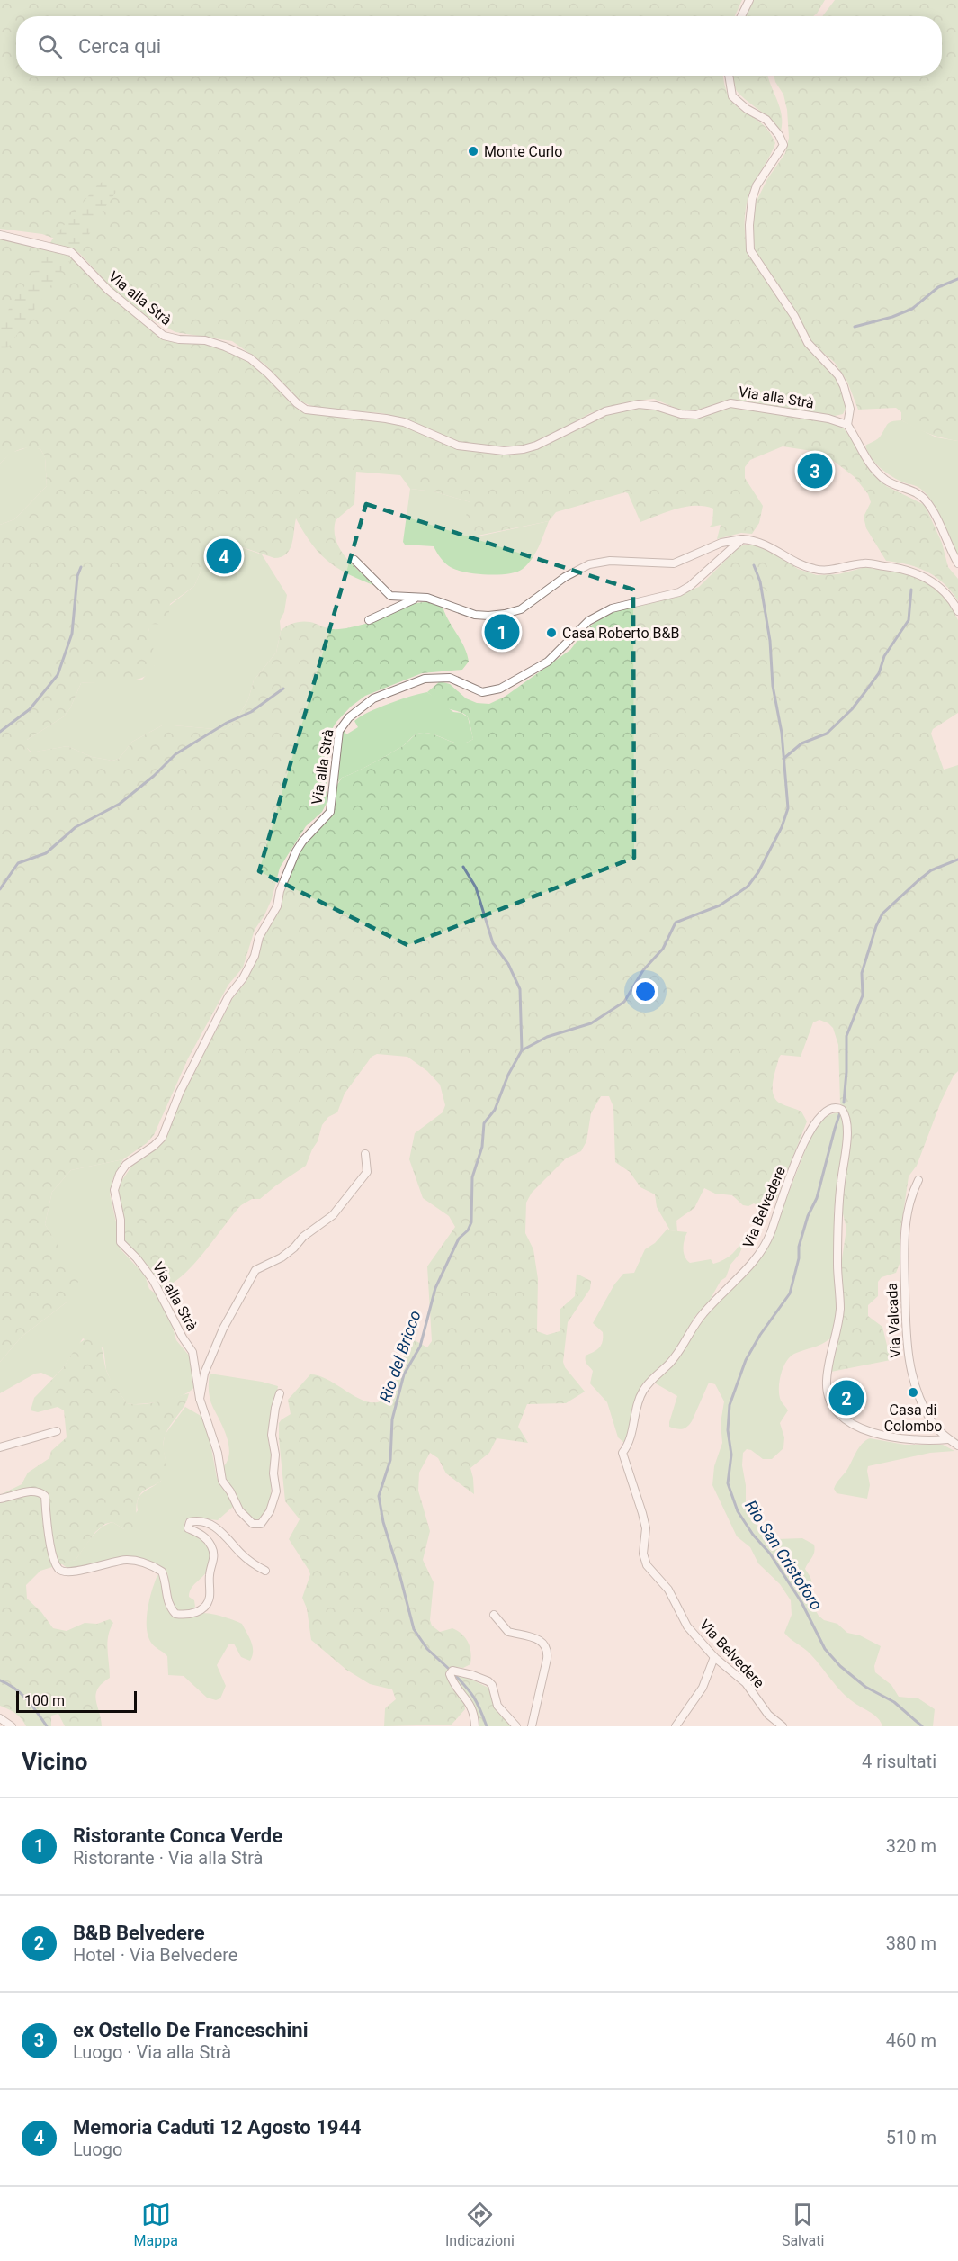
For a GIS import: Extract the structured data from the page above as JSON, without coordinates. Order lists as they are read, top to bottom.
{
  "streets": {
    "street": ["Via alla Strà", "Via Belvedere", "Via Valcada"]
  },
  "crossings": [
    ["Via Belvedere", "Via Valcada"]
  ],
  "water": ["Rio del Bricco", "Rio San Cristoforo"],
  "places": ["Monte Curlo", "Casa Roberto B&B", "Casa di Colombo"],
  "scale_bar": "100 m",
  "page": {
    "search": "Cerca qui",
    "pins": [
      "3",
      "4",
      "1",
      "2"
    ],
    "scale": "100 m",
    "heading": ["Vicino", "4 risultati"],
    "list": [
      {
        "mark": "1",
        "name": "Ristorante Conca Verde",
        "note": "Ristorante · Via alla Strà",
        "value": "320 m"
      },
      {
        "mark": "2",
        "name": "B&B Belvedere",
        "note": "Hotel · Via Belvedere",
        "value": "380 m"
      },
      {
        "mark": "3",
        "name": "ex Ostello De Franceschini",
        "note": "Luogo · Via alla Strà",
        "value": "460 m"
      },
      {
        "mark": "4",
        "name": "Memoria Caduti 12 Agosto 1944",
        "note": "Luogo",
        "value": "510 m"
      }
    ],
    "nav": ["Mappa", "Indicazioni", "Salvati"]
  }
}
